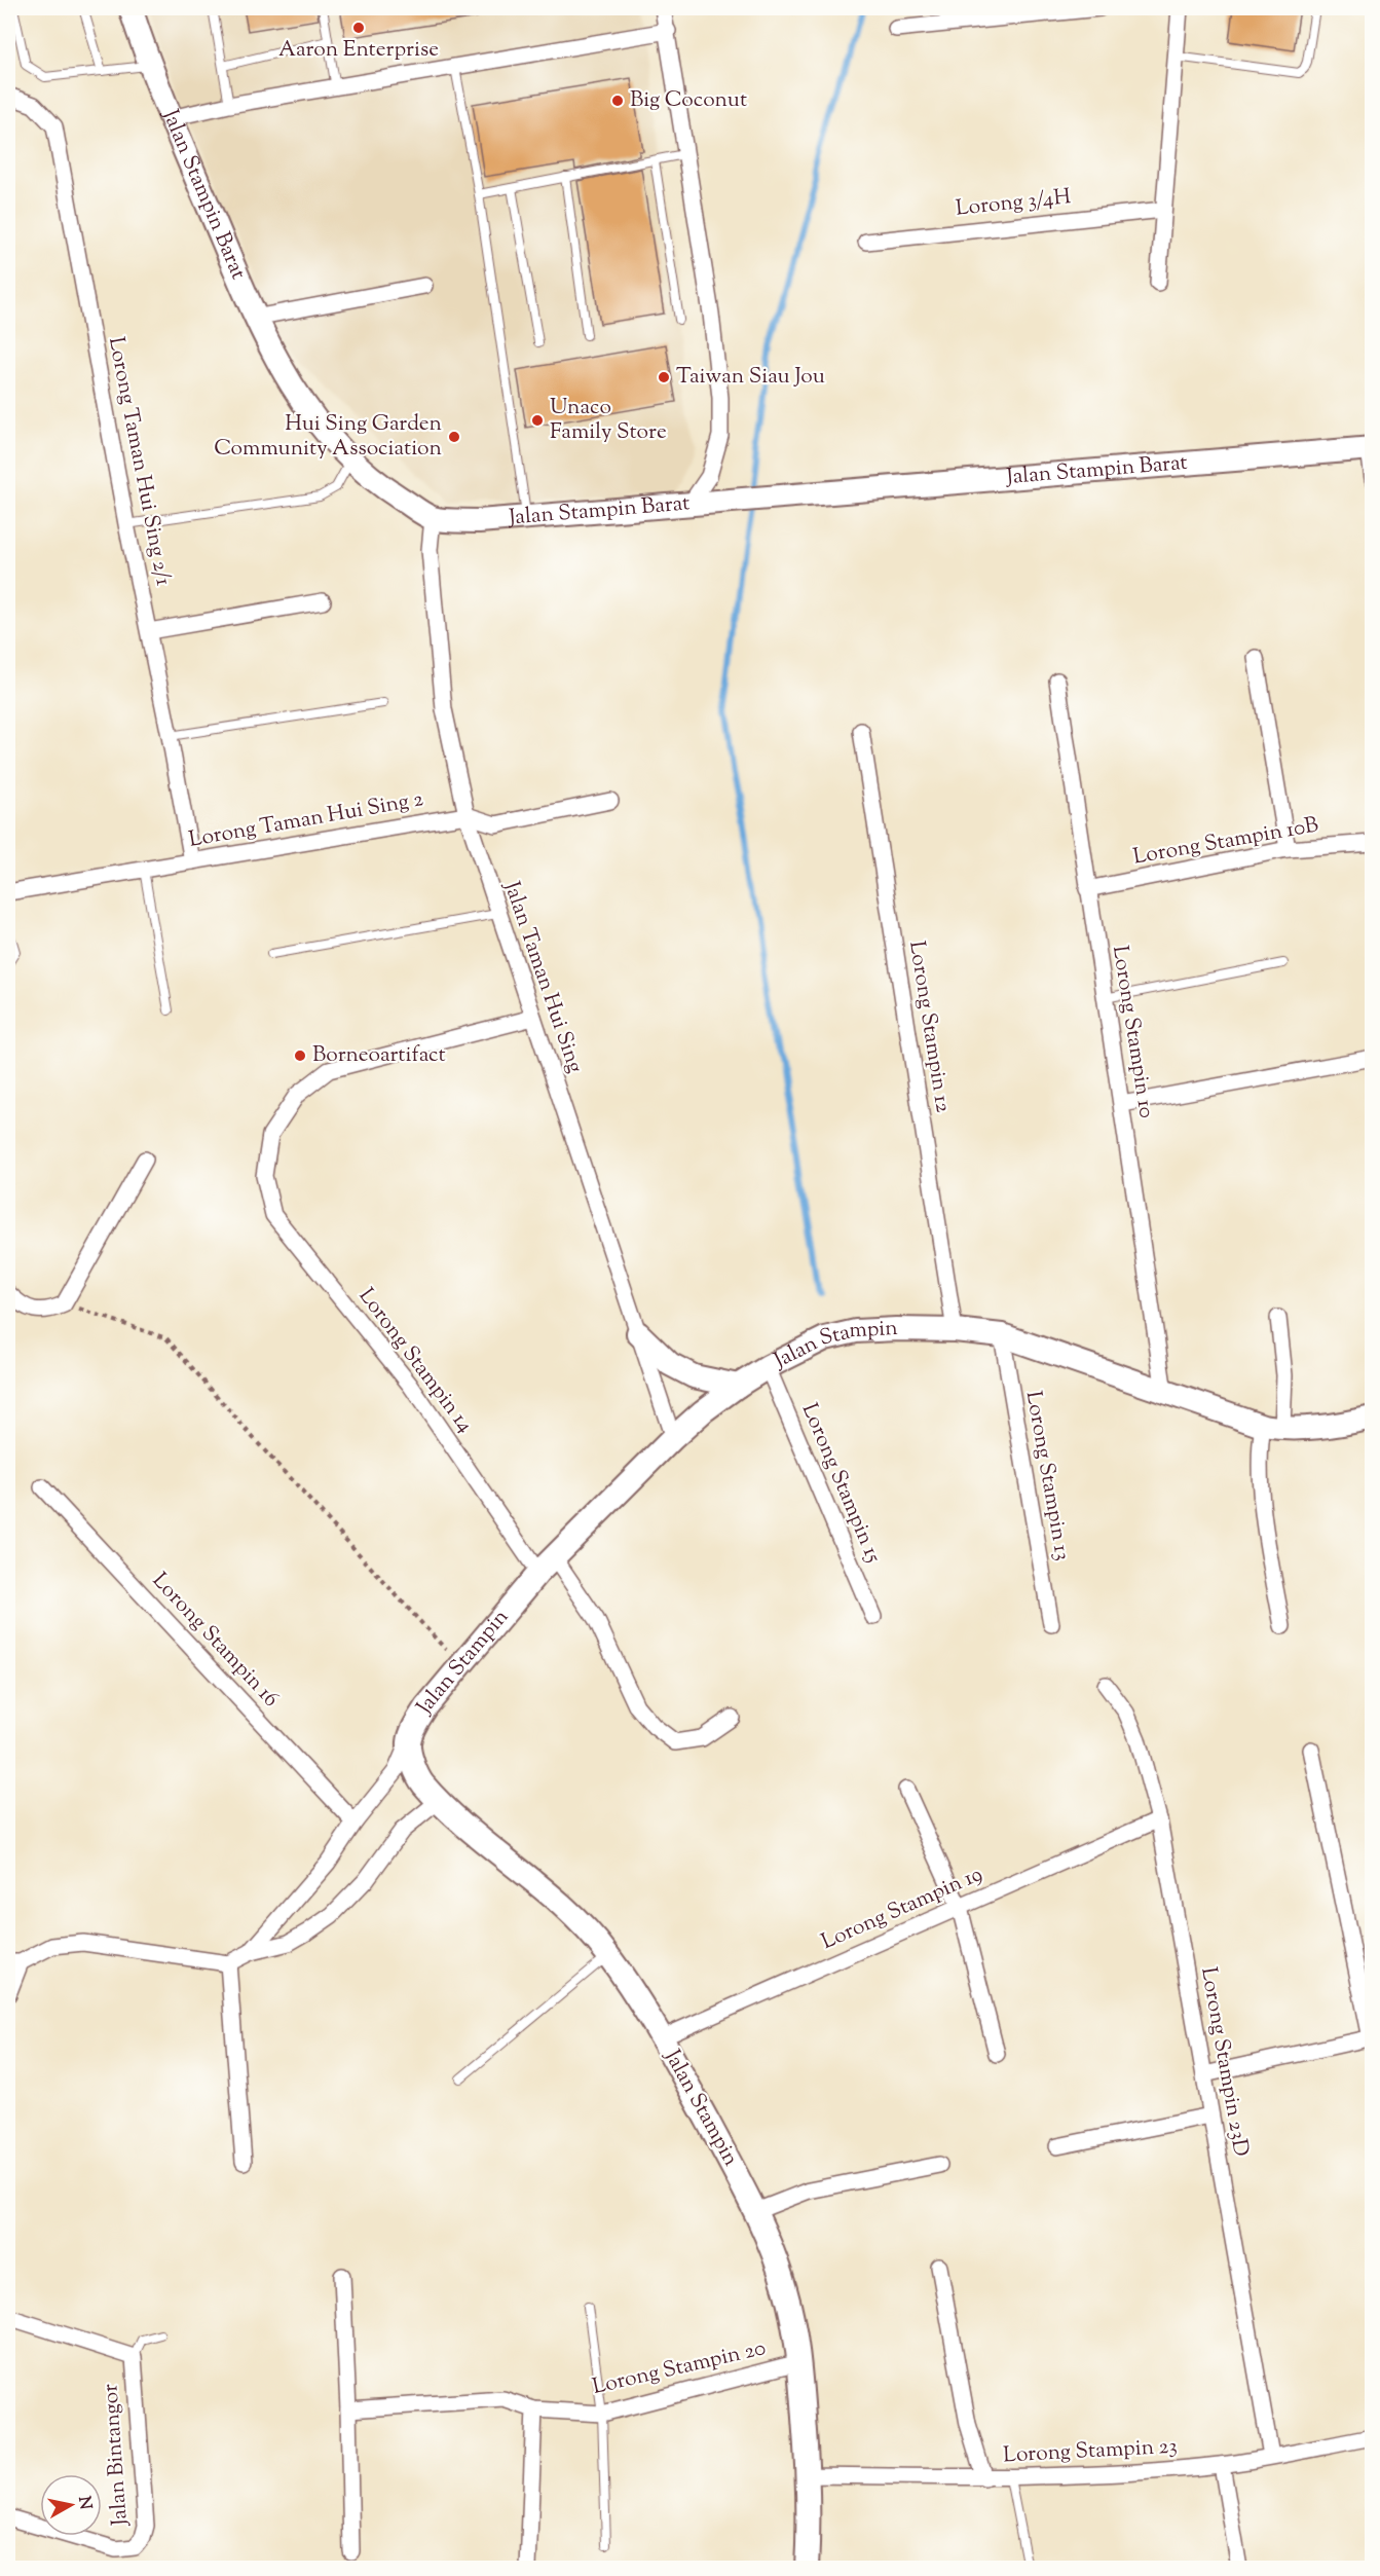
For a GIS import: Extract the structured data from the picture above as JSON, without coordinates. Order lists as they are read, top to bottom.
{
  "streets": {
    "street": [
      "Jalan Stampin Barat",
      "Lorong 3/4H",
      "Lorong Taman Hui Sing 2/1",
      "Lorong Taman Hui Sing 2",
      "Lorong Stampin 10B",
      "Jalan Taman Hui Sing",
      "Lorong Stampin 12",
      "Lorong Stampin 10",
      "Jalan Stampin",
      "Lorong Stampin 14",
      "Lorong Stampin 13",
      "Lorong Stampin 15",
      "Lorong Stampin 16",
      "Lorong Stampin 19",
      "Lorong Stampin 23D",
      "Lorong Stampin 20",
      "Lorong Stampin 23",
      "Jalan Bintangor"
    ]
  },
  "crossings": [
    ["Jalan Stampin Barat", "Jalan Taman Hui Sing"],
    ["Lorong Taman Hui Sing 2/1", "Lorong Taman Hui Sing 2"],
    ["Lorong Taman Hui Sing 2", "Jalan Taman Hui Sing"],
    ["Lorong Stampin 10B", "Lorong Stampin 10"],
    ["Jalan Taman Hui Sing", "Jalan Stampin"],
    ["Jalan Taman Hui Sing", "Lorong Stampin 14"],
    ["Lorong Stampin 12", "Jalan Stampin"],
    ["Lorong Stampin 10", "Jalan Stampin"],
    ["Jalan Stampin", "Lorong Stampin 14"],
    ["Jalan Stampin", "Lorong Stampin 13"],
    ["Jalan Stampin", "Lorong Stampin 15"],
    ["Jalan Stampin", "Lorong Stampin 19"],
    ["Jalan Stampin", "Lorong Stampin 20"],
    ["Jalan Stampin", "Lorong Stampin 23"],
    ["Lorong Stampin 19", "Lorong Stampin 23D"],
    ["Lorong Stampin 23D", "Lorong Stampin 23"]
  ],
  "places": [
    "Aaron Enterprise",
    "Big Coconut",
    "Taiwan Siau Jou",
    "Unaco Family Store",
    "Hui Sing Garden Community Association",
    "Borneoartifact"
  ],
  "north": "right"
}
